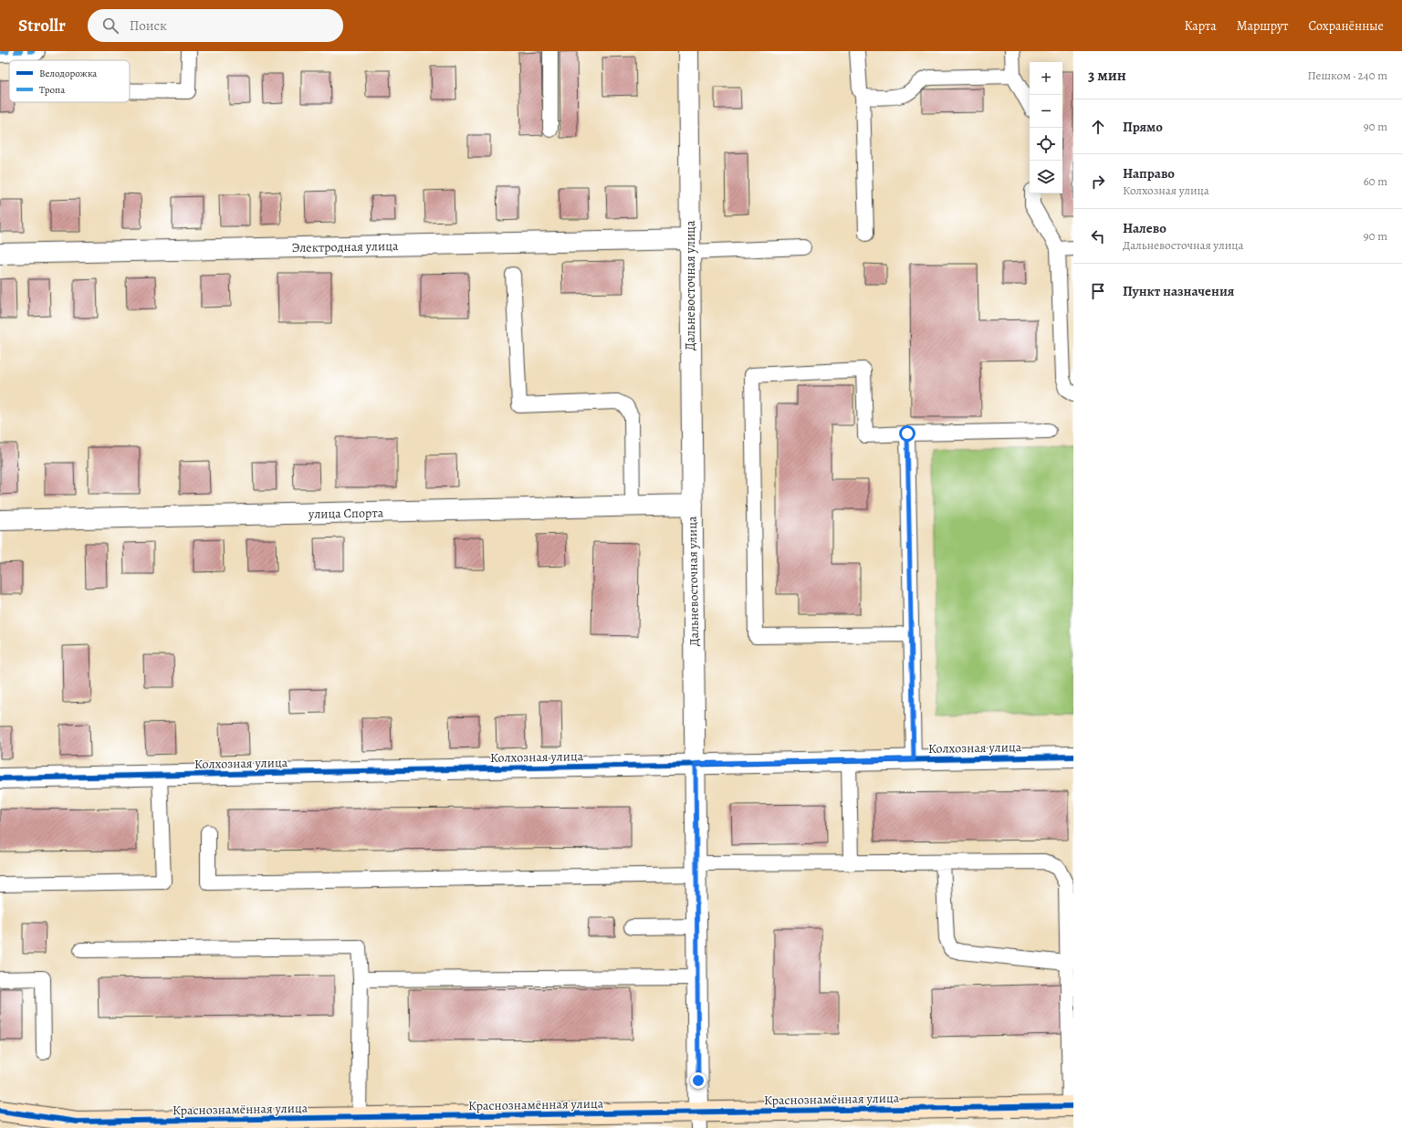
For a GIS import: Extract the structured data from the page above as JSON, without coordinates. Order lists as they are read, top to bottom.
{
  "streets": {
    "street": [
      "Электродная улица",
      "Дальневосточная улица",
      "улица Спорта",
      "Колхозная улица",
      "Краснознамённая улица"
    ]
  },
  "crossings": [
    ["Электродная улица", "Дальневосточная улица"],
    ["Дальневосточная улица", "улица Спорта"],
    ["Дальневосточная улица", "Колхозная улица"],
    ["Дальневосточная улица", "Краснознамённая улица"]
  ],
  "legend": ["Велодорожка", "Тропа"],
  "page": {
    "header": "Strollr",
    "search": "Поиск",
    "nav": ["Карта", "Маршрут", "Сохранённые"],
    "heading": ["3 мин", "Пешком · 240 m"],
    "map_buttons": ["+", "−"],
    "list": [
      ["Прямо", "90 m"],
      ["Направо", "Колхозная улица", "60 m"],
      ["Налево", "Дальневосточная улица", "90 m"],
      "Пункт назначения"
    ]
  }
}
